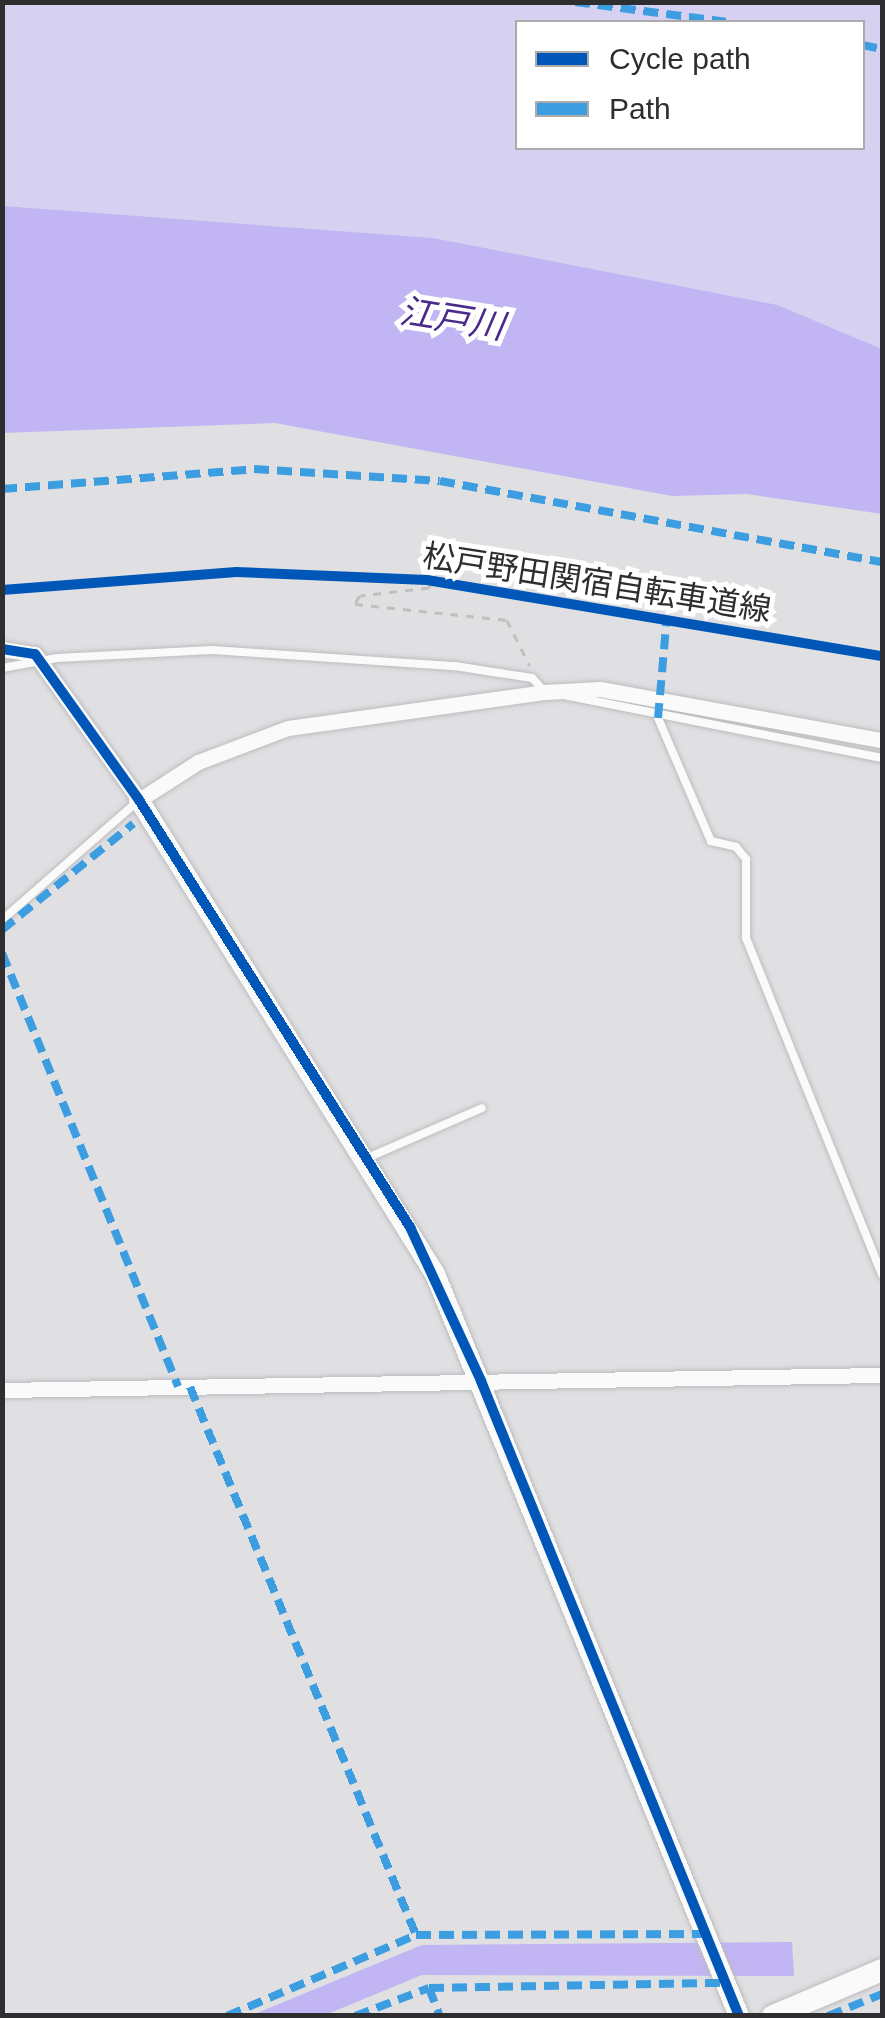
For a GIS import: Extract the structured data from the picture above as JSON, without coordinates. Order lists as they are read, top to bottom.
{
  "streets": {
    "cycle path": ["松戸野田関宿自転車道線"]
  },
  "water": ["江戸川"],
  "legend": ["Cycle path", "Path"]
}
